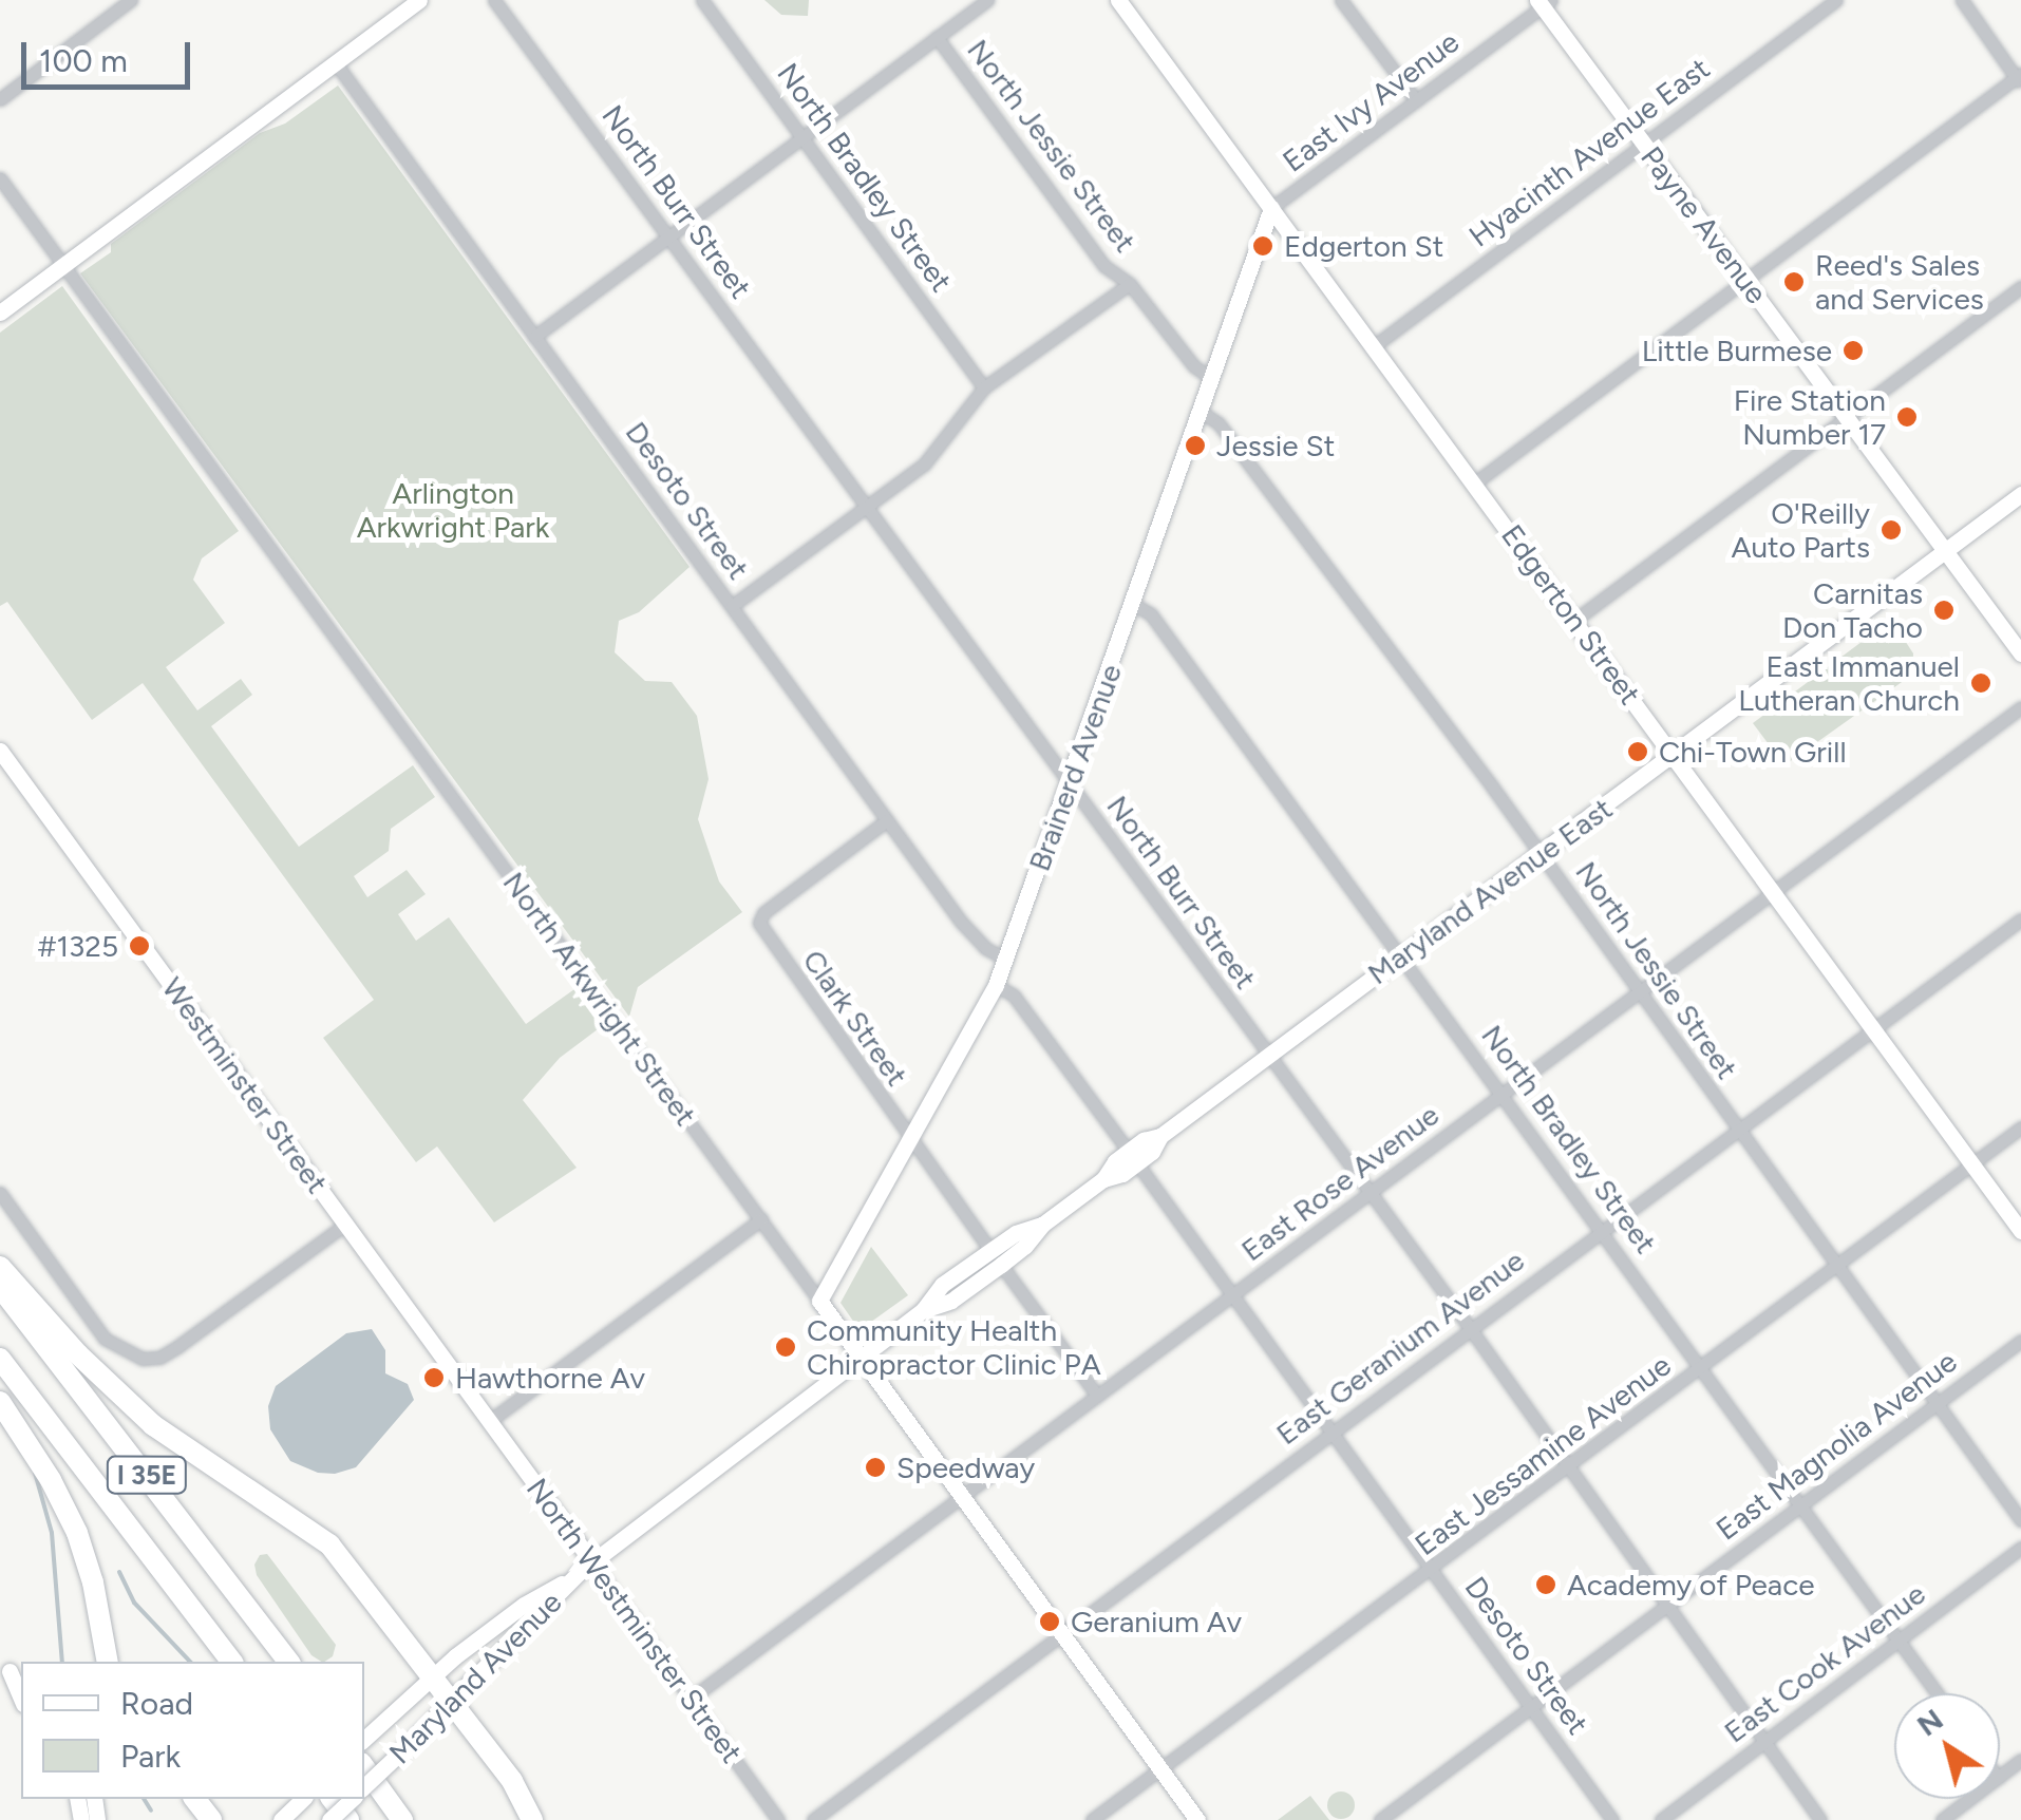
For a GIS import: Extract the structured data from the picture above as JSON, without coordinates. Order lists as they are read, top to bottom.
{
  "streets": {
    "highway": ["I 35E"],
    "street": [
      "East Ivy Avenue",
      "North Jessie Street",
      "Hyacinth Avenue East",
      "North Bradley Street",
      "North Burr Street",
      "Payne Avenue",
      "Desoto Street",
      "Edgerton Street",
      "Brainerd Avenue",
      "Maryland Avenue East",
      "North Arkwright Street",
      "Clark Street",
      "Westminster Street",
      "East Rose Avenue",
      "East Geranium Avenue",
      "East Magnolia Avenue",
      "East Jessamine Avenue",
      "North Westminster Street",
      "East Cook Avenue",
      "Maryland Avenue"
    ]
  },
  "crossings": [
    ["East Ivy Avenue", "Payne Avenue"],
    ["East Ivy Avenue", "Edgerton Street"],
    ["East Ivy Avenue", "Brainerd Avenue"],
    ["North Jessie Street", "Brainerd Avenue"],
    ["North Jessie Street", "Maryland Avenue East"],
    ["North Jessie Street", "East Rose Avenue"],
    ["North Jessie Street", "East Geranium Avenue"],
    ["North Jessie Street", "East Magnolia Avenue"],
    ["North Jessie Street", "East Jessamine Avenue"],
    ["Hyacinth Avenue East", "Payne Avenue"],
    ["Hyacinth Avenue East", "Edgerton Street"],
    ["North Bradley Street", "Brainerd Avenue"],
    ["North Bradley Street", "Maryland Avenue East"],
    ["North Bradley Street", "East Rose Avenue"],
    ["North Bradley Street", "East Geranium Avenue"],
    ["North Bradley Street", "East Magnolia Avenue"],
    ["North Bradley Street", "East Jessamine Avenue"],
    ["North Bradley Street", "East Cook Avenue"],
    ["North Burr Street", "Brainerd Avenue"],
    ["North Burr Street", "Maryland Avenue East"],
    ["North Burr Street", "East Rose Avenue"],
    ["North Burr Street", "East Geranium Avenue"],
    ["North Burr Street", "East Magnolia Avenue"],
    ["North Burr Street", "East Jessamine Avenue"],
    ["North Burr Street", "East Cook Avenue"],
    ["Payne Avenue", "Maryland Avenue East"],
    ["Desoto Street", "Brainerd Avenue"],
    ["Desoto Street", "Maryland Avenue East"],
    ["Desoto Street", "Clark Street"],
    ["Desoto Street", "East Rose Avenue"],
    ["Desoto Street", "East Geranium Avenue"],
    ["Desoto Street", "East Magnolia Avenue"],
    ["Desoto Street", "East Jessamine Avenue"],
    ["Edgerton Street", "Brainerd Avenue"],
    ["Edgerton Street", "Maryland Avenue East"],
    ["Edgerton Street", "East Rose Avenue"],
    ["Edgerton Street", "East Geranium Avenue"],
    ["Edgerton Street", "East Jessamine Avenue"],
    ["Brainerd Avenue", "North Arkwright Street"],
    ["Brainerd Avenue", "Clark Street"],
    ["Maryland Avenue East", "North Arkwright Street"],
    ["Maryland Avenue East", "Clark Street"],
    ["Maryland Avenue East", "North Westminster Street"],
    ["Maryland Avenue East", "Maryland Avenue"],
    ["North Arkwright Street", "East Rose Avenue"],
    ["North Arkwright Street", "East Geranium Avenue"],
    ["North Arkwright Street", "East Jessamine Avenue"],
    ["Clark Street", "East Rose Avenue"],
    ["Westminster Street", "North Westminster Street"],
    ["East Rose Avenue", "North Westminster Street"]
  ],
  "parks": ["Arlington Arkwright Park"],
  "places": [
    "Edgerton St",
    "Reed's Sales and Services",
    "Little Burmese",
    "Fire Station Number 17",
    "Jessie St",
    "O'Reilly Auto Parts",
    "Carnitas Don Tacho",
    "East Immanuel Lutheran Church",
    "Chi-Town Grill",
    "#1325",
    "Community Health Chiropractor Clinic PA",
    "Hawthorne Av",
    "Speedway",
    "Academy of Peace",
    "Geranium Av"
  ],
  "legend": ["Road", "Park"],
  "scale_bar": "100 m",
  "north": "top left"
}
